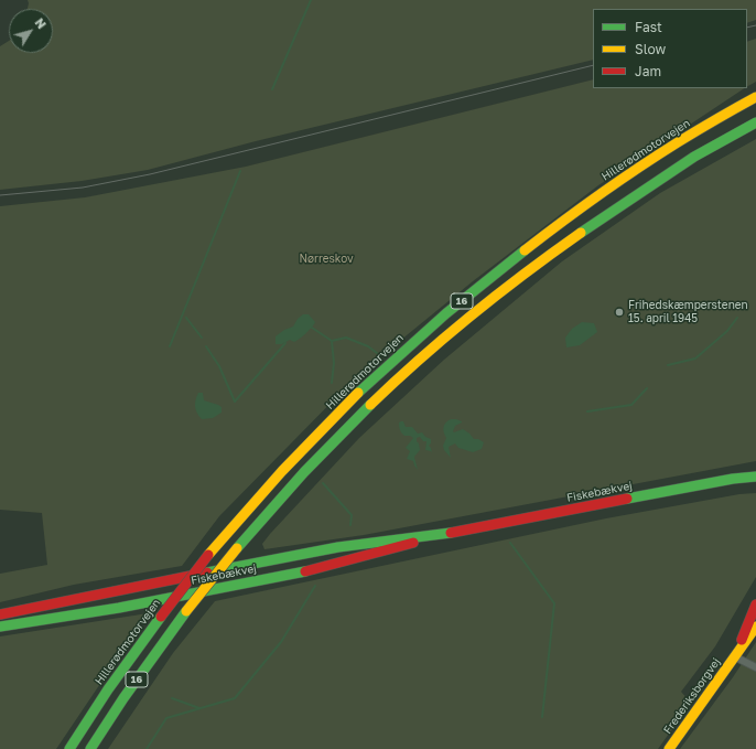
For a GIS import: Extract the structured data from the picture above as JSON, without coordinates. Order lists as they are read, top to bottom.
{
  "streets": {
    "main road": [
      "Hillerødmotorvejen",
      "16",
      "Fiskebækvej",
      "Frederiksborgvej"
    ]
  },
  "parks": ["Nørreskov"],
  "places": ["Frihedskæmperstenen 15. april 1945"],
  "legend": ["Fast", "Slow", "Jam"],
  "north": "top right"
}
